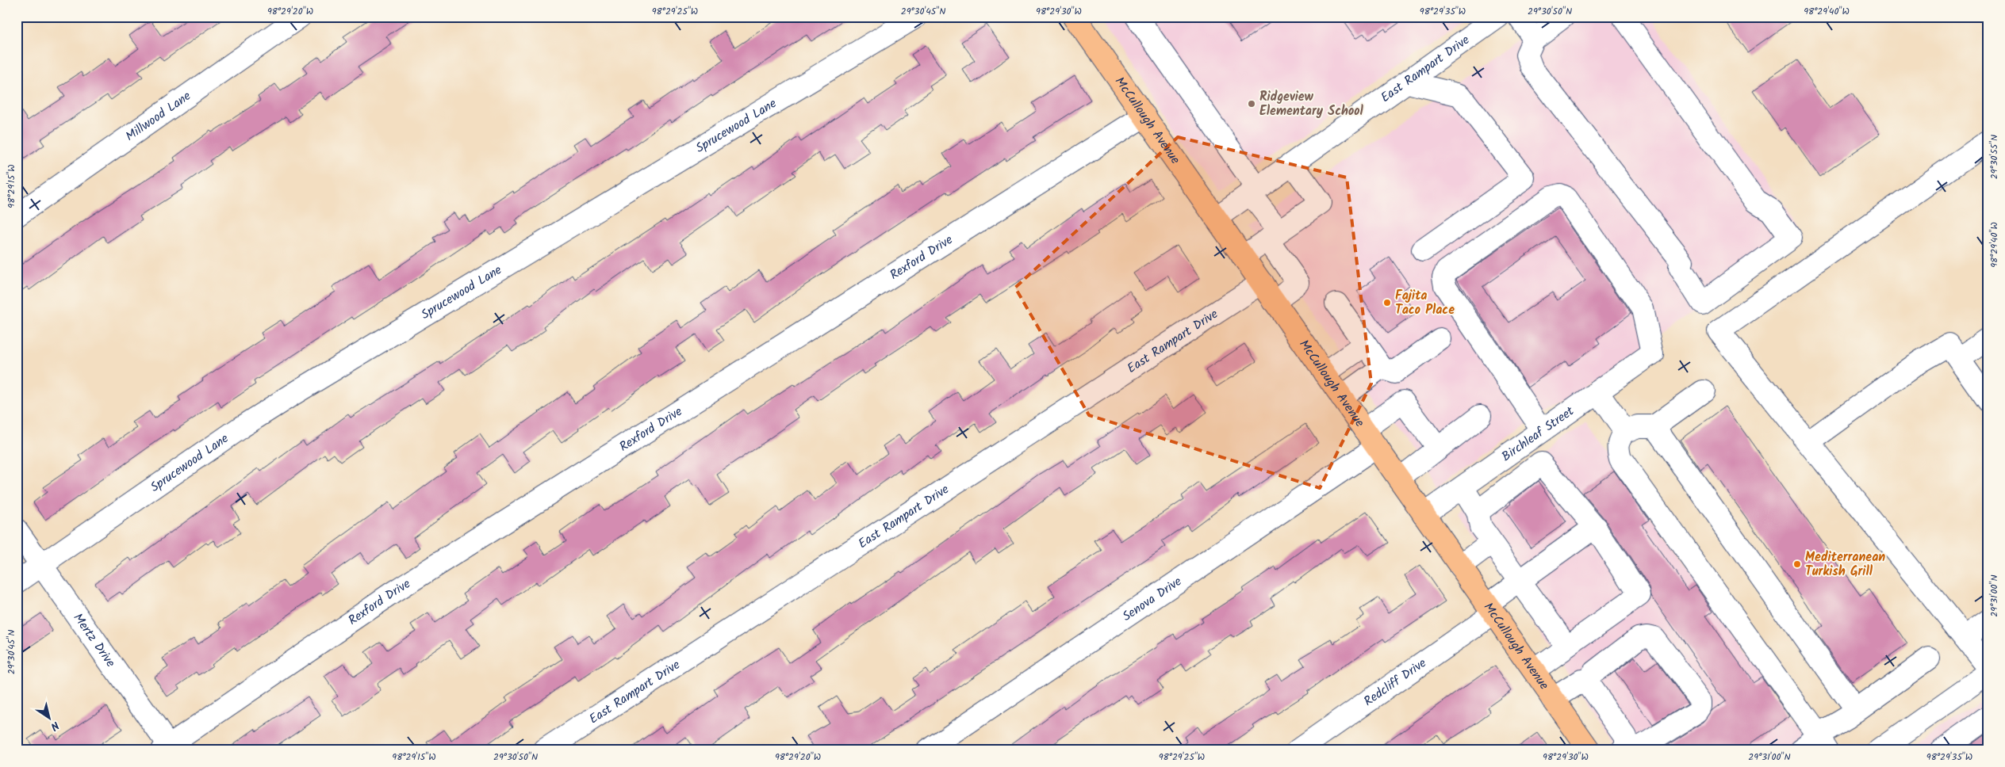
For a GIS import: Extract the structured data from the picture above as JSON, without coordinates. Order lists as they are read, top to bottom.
{
  "streets": {
    "main road": ["McCullough Avenue"],
    "street": [
      "East Rampart Drive",
      "Millwood Lane",
      "Sprucewood Lane",
      "Rexford Drive",
      "Birchleaf Street",
      "Senova Drive",
      "Mertz Drive",
      "Redcliff Drive"
    ]
  },
  "crossings": [
    ["East Rampart Drive", "McCullough Avenue"],
    ["McCullough Avenue", "Rexford Drive"],
    ["McCullough Avenue", "Birchleaf Street"],
    ["McCullough Avenue", "Senova Drive"],
    ["McCullough Avenue", "Redcliff Drive"],
    ["Sprucewood Lane", "Mertz Drive"],
    ["Rexford Drive", "Mertz Drive"]
  ],
  "places": ["Ridgeview Elementary School", "Fajita Taco Place", "Mediterranean Turkish Grill"],
  "north": "bottom right",
  "coordinates": [
    "98°29'20\"W",
    "98°29'25\"W",
    "29°30'45\"N",
    "98°29'30\"W",
    "98°29'35\"W",
    "29°30'50\"N",
    "98°29'40\"W",
    "29°30'55\"N",
    "98°29'15\"W",
    "29°31'00\"N"
  ]
}
